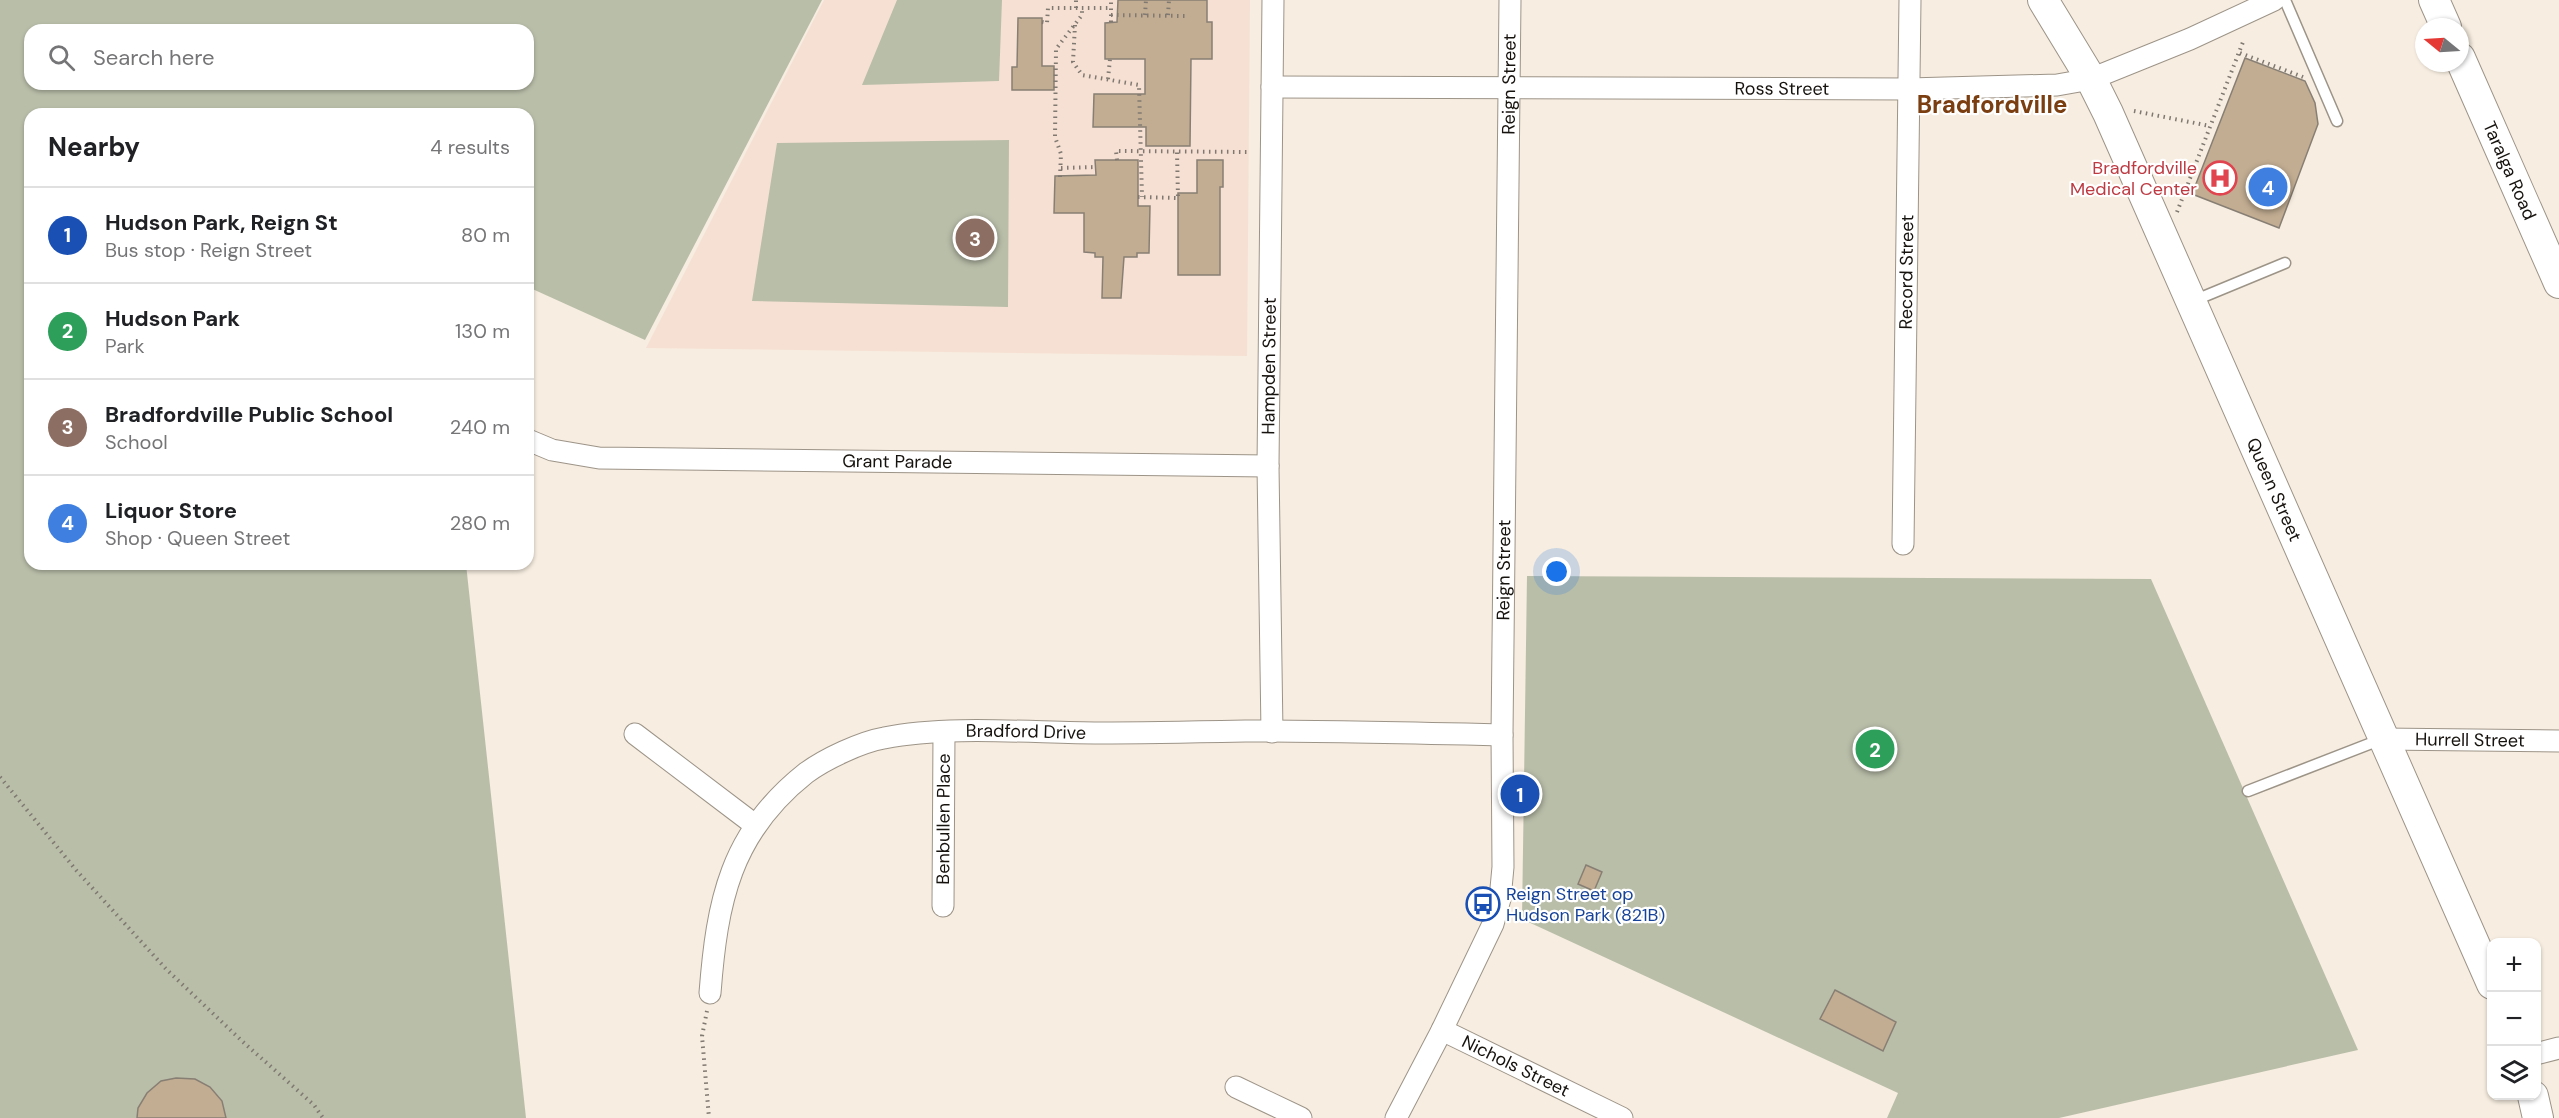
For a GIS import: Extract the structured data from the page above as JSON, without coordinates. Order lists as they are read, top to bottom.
{
  "streets": {
    "street": [
      "Reign Street",
      "Ross Street",
      "Taralga Road",
      "Record Street",
      "Hampden Street",
      "Grant Parade",
      "Queen Street",
      "Bradford Drive",
      "Hurrell Street",
      "Benbullen Place",
      "Nichols Street"
    ]
  },
  "crossings": [
    ["Reign Street", "Ross Street"],
    ["Reign Street", "Bradford Drive"],
    ["Reign Street", "Nichols Street"],
    ["Ross Street", "Record Street"],
    ["Ross Street", "Hampden Street"],
    ["Ross Street", "Queen Street"],
    ["Hampden Street", "Grant Parade"],
    ["Hampden Street", "Bradford Drive"],
    ["Queen Street", "Hurrell Street"],
    ["Bradford Drive", "Benbullen Place"]
  ],
  "districts": ["Bradfordville"],
  "places": {
    "hospital": ["Bradfordville Medical Center"],
    "bus stop": ["Reign Street op Hudson Park (821B)"]
  },
  "north": "left",
  "page": {
    "search": "Search here",
    "heading": ["Nearby", "4 results"],
    "pins": [
      "4",
      "3",
      "2",
      "1"
    ],
    "list": [
      {
        "mark": "1",
        "name": "Hudson Park, Reign St",
        "note": "Bus stop · Reign Street",
        "value": "80 m"
      },
      {
        "mark": "2",
        "name": "Hudson Park",
        "note": "Park",
        "value": "130 m"
      },
      {
        "mark": "3",
        "name": "Bradfordville Public School",
        "note": "School",
        "value": "240 m"
      },
      {
        "mark": "4",
        "name": "Liquor Store",
        "note": "Shop · Queen Street",
        "value": "280 m"
      }
    ],
    "map_buttons": ["+", "−"]
  }
}
